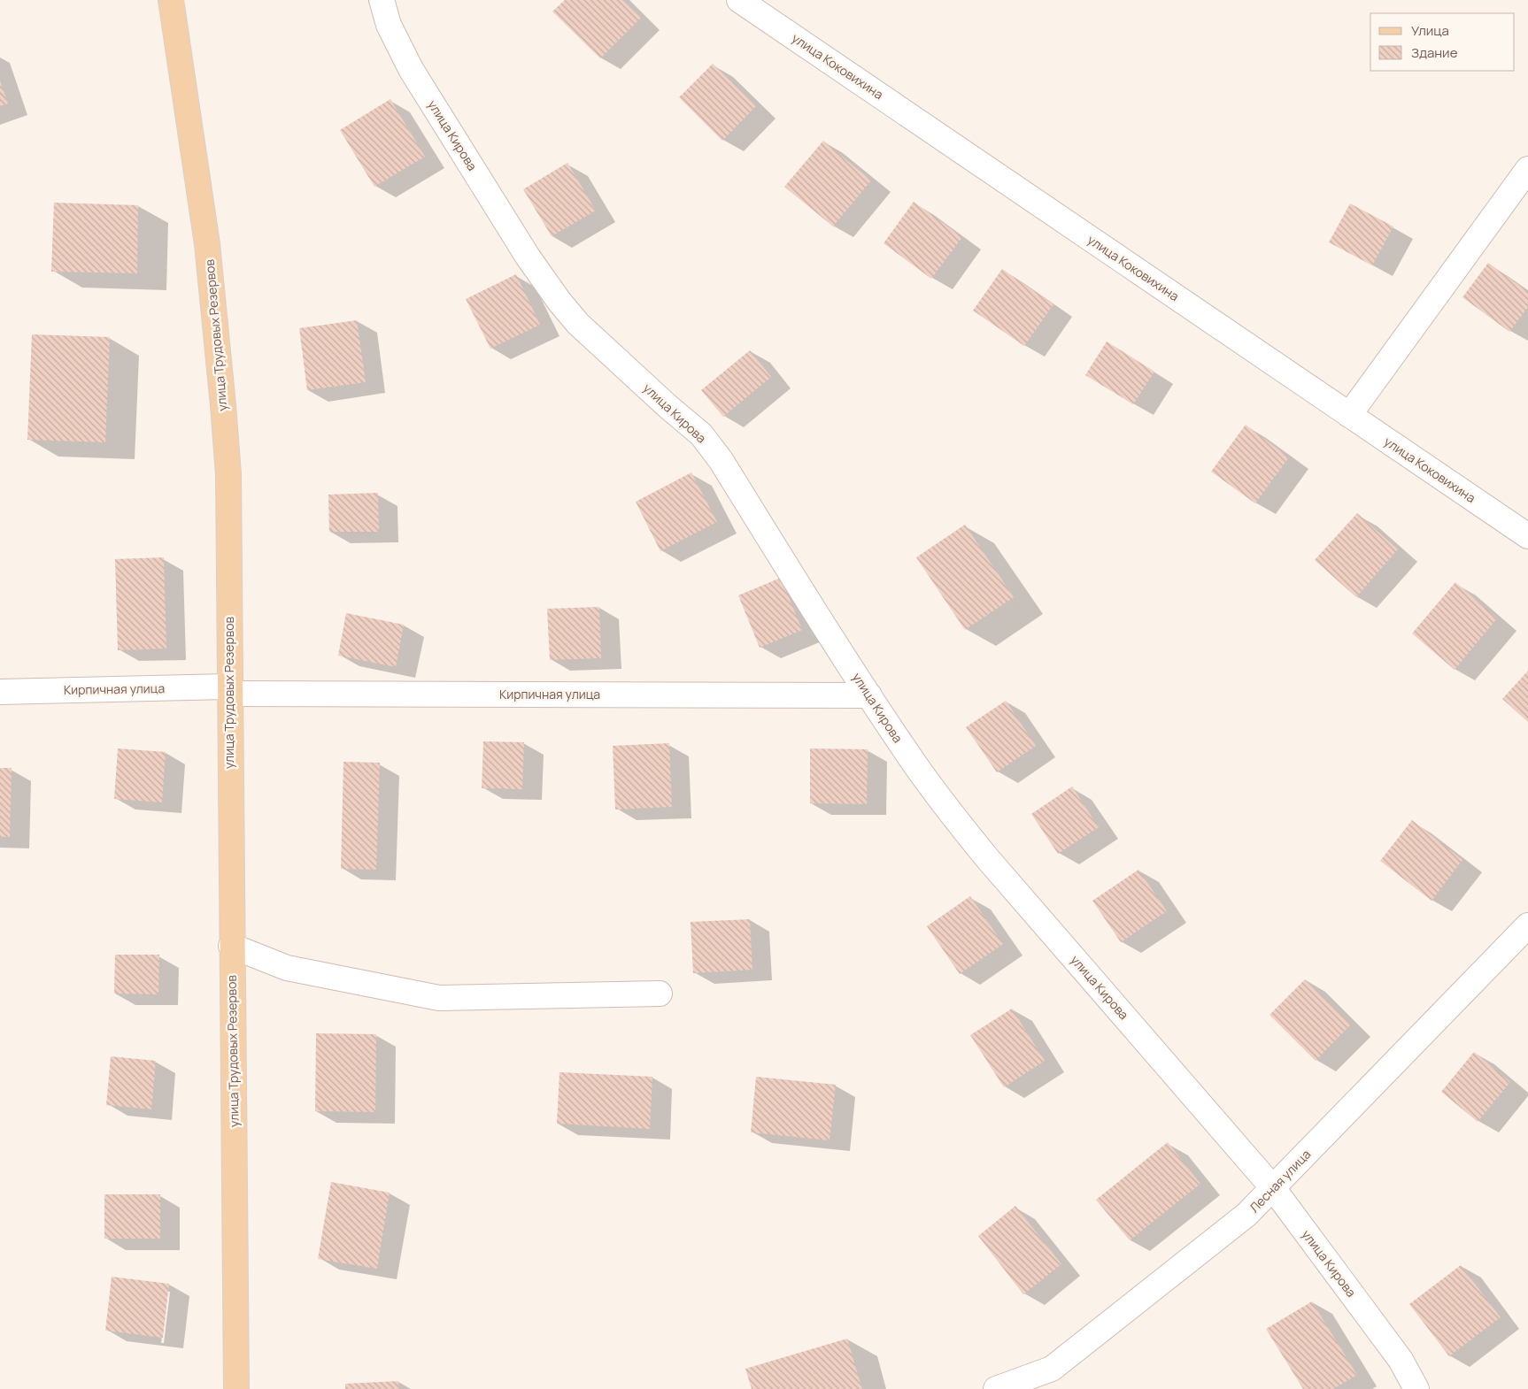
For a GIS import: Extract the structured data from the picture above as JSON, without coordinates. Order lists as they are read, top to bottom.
{
  "streets": {
    "main road": ["улица Трудовых Резервов"],
    "street": [
      "улица Коковихина",
      "улица Кирова",
      "Кирпичная улица",
      "Лесная улица"
    ]
  },
  "crossings": [
    ["улица Кирова", "Кирпичная улица"],
    ["улица Кирова", "Лесная улица"],
    ["улица Трудовых Резервов", "Кирпичная улица"]
  ],
  "legend": ["Улица", "Здание"]
}
